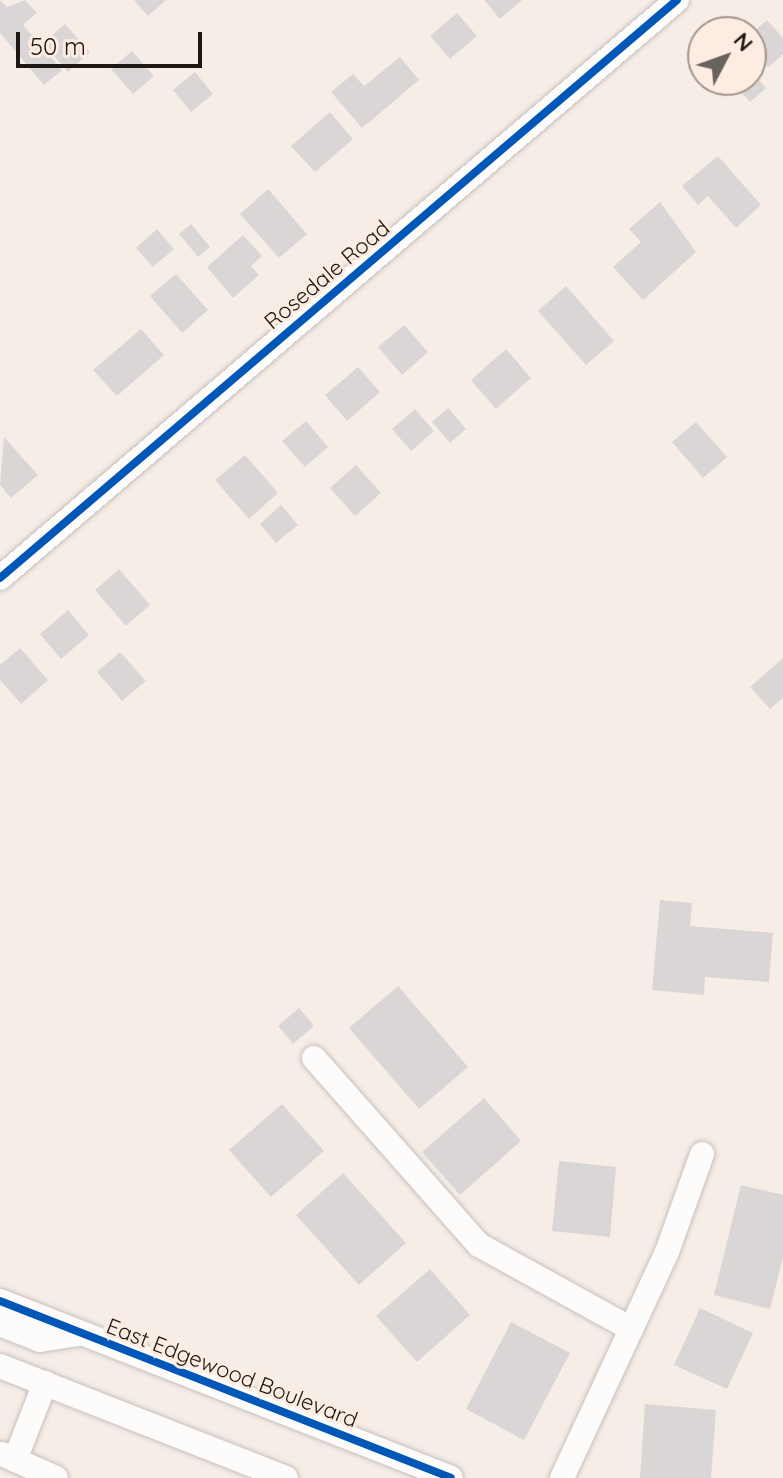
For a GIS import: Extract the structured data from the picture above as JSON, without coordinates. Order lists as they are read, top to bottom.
{
  "streets": {
    "street": ["Rosedale Road", "East Edgewood Boulevard"]
  },
  "scale_bar": "50 m",
  "north": "top right"
}
